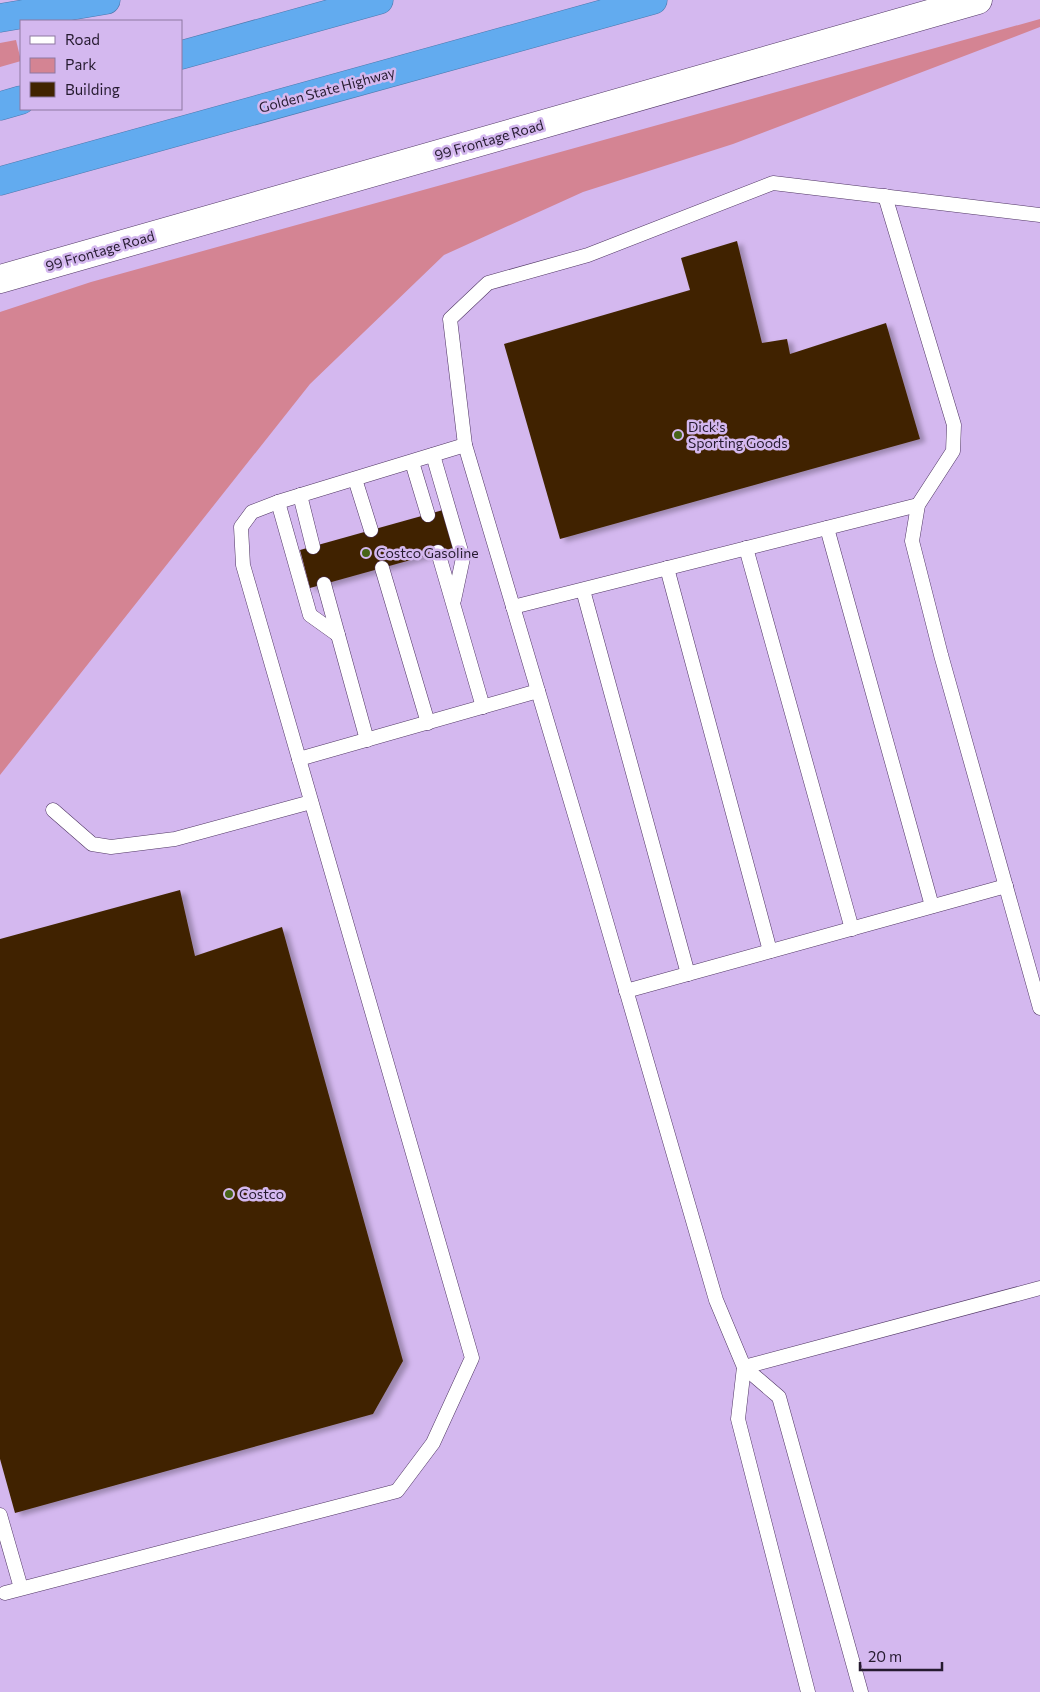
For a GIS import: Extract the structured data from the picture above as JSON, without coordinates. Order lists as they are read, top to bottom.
{
  "streets": {
    "highway": ["Golden State Highway"],
    "street": ["99 Frontage Road"]
  },
  "places": ["Dick's Sporting Goods", "Costco Gasoline", "Costco"],
  "legend": ["Road", "Park", "Building"],
  "scale_bar": "20 m"
}
